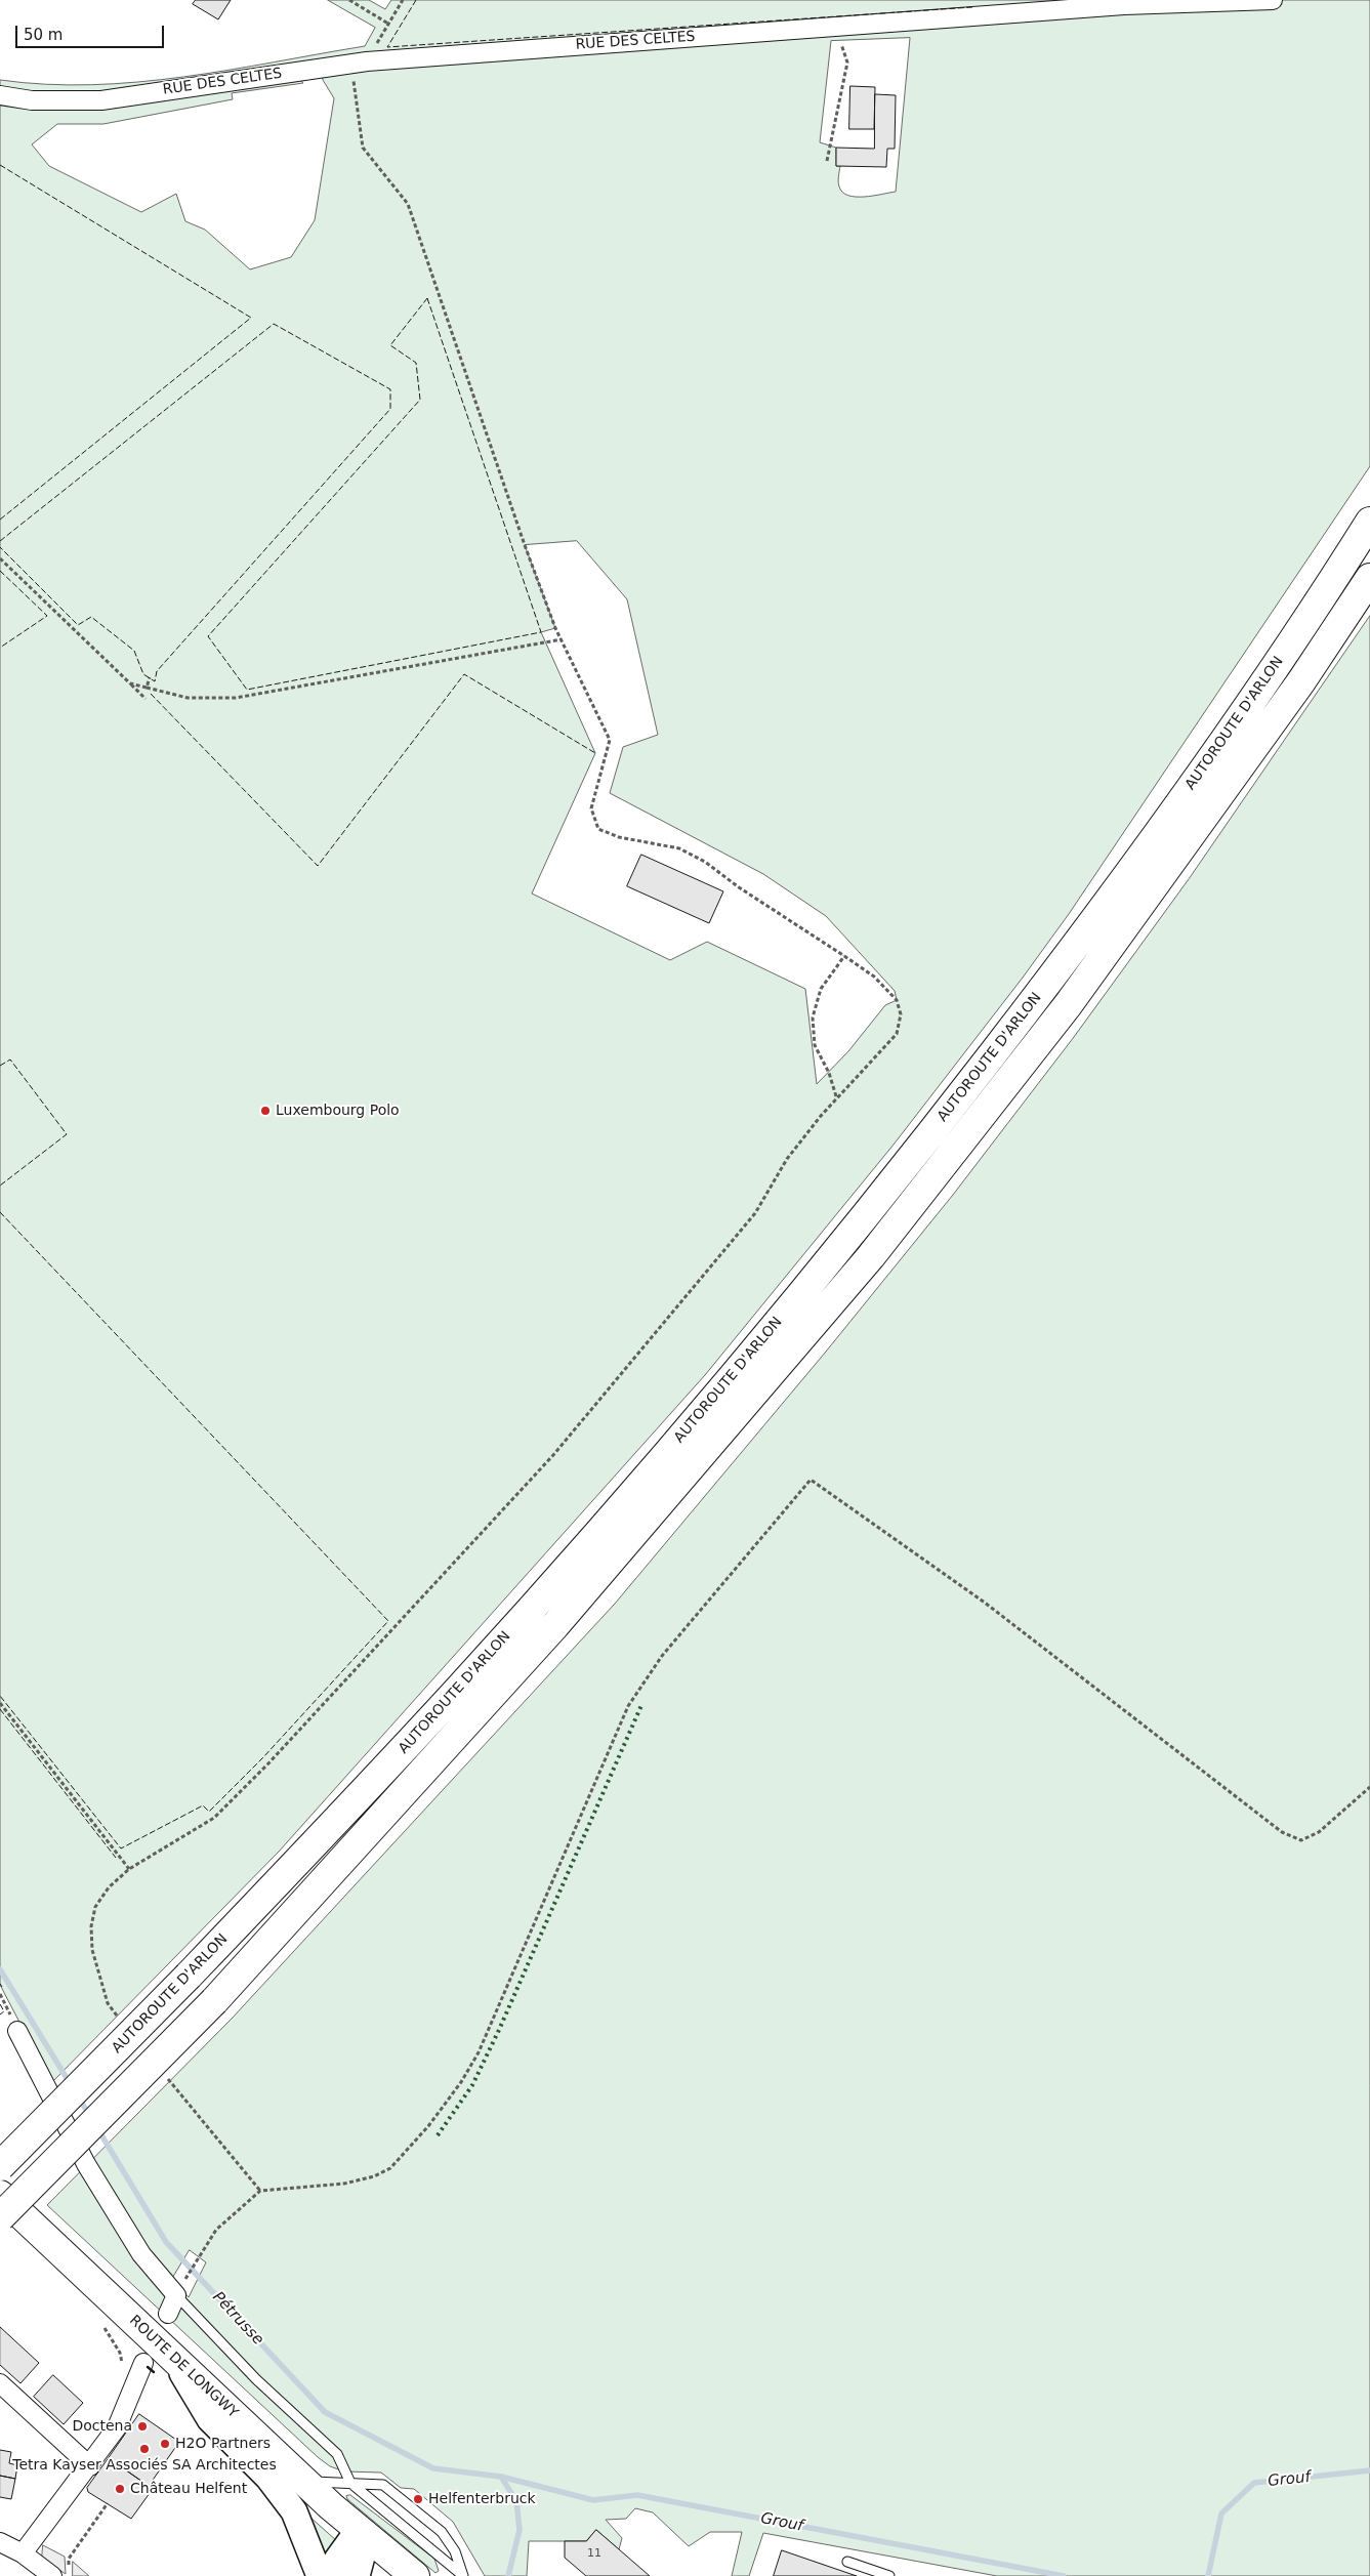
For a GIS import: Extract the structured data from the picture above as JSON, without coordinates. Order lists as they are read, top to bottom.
{
  "streets": {
    "main road": ["AUTOROUTE D'ARLON", "ROUTE DE LONGWY"],
    "street": ["RUE DES CELTES"]
  },
  "water": ["Pétrusse", "Grouf"],
  "places": [
    "Luxembourg Polo",
    "Doctena",
    "H2O Partners",
    "Tetra Kayser Associés SA Architectes",
    "Château Helfent",
    "Helfenterbruck"
  ],
  "house_numbers": ["11"],
  "scale_bar": "50 m"
}
